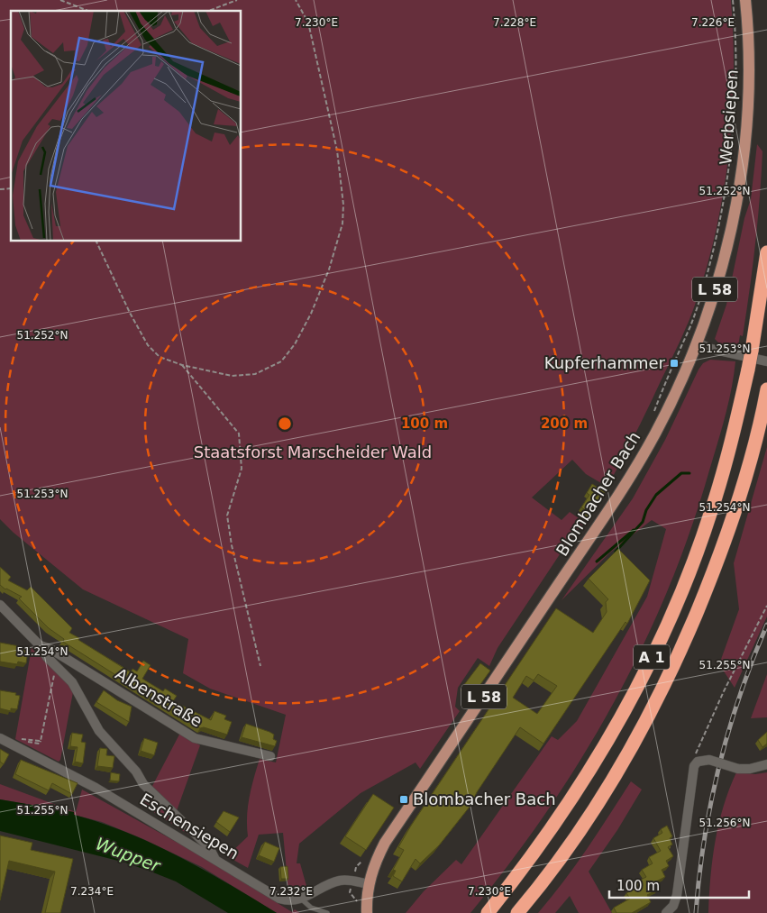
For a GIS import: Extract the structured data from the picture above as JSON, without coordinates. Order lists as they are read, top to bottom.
{
  "streets": {
    "highway": ["A 1"],
    "main road": ["Werbsiepen", "L 58", "Blombacher Bach"],
    "street": ["Albenstraße", "Eschensiepen"]
  },
  "crossings": [
    ["Werbsiepen", "Blombacher Bach"]
  ],
  "water": ["Wupper"],
  "parks": ["Staatsforst Marscheider Wald"],
  "places": {
    "transit": ["Kupferhammer", "Blombacher Bach"]
  },
  "scale_bar": "100 m",
  "coordinates": [
    "7.228°E",
    "7.226°E",
    "7.230°E",
    "51.252°N",
    "51.253°N",
    "51.254°N",
    "51.255°N",
    "51.256°N",
    "7.234°E",
    "7.232°E"
  ],
  "rings": ["100 m", "200 m"]
}
